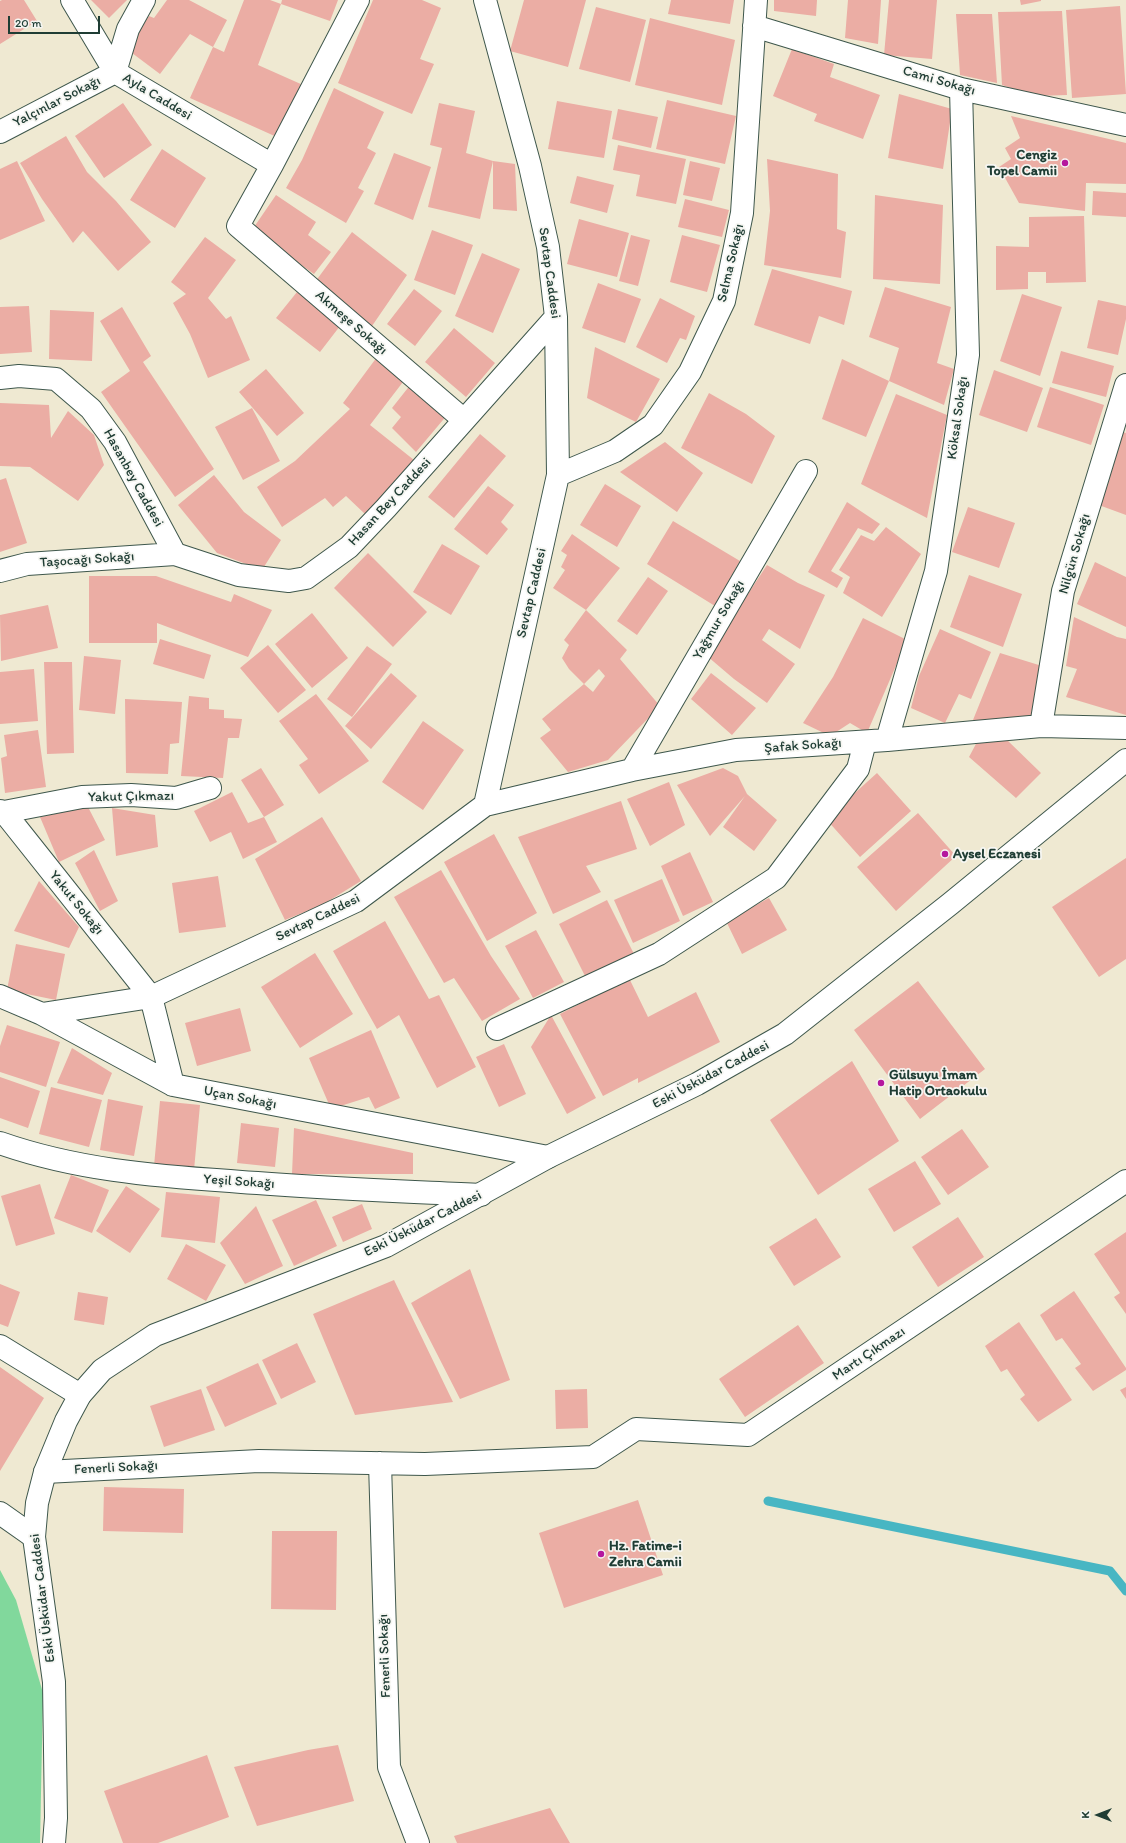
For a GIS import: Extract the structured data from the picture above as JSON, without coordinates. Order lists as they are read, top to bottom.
{
  "streets": {
    "street": [
      "Cami Sokağı",
      "Ayla Caddesi",
      "Yalçınlar Sokağı",
      "Selma Sokağı",
      "Sevtap Caddesi",
      "Akmeşe Sokağı",
      "Köksal Sokağı",
      "Hasanbey Caddesi",
      "Hasan Bey Caddesi",
      "Nilgün Sokağı",
      "Taşocağı Sokağı",
      "Yağmur Sokağı",
      "Şafak Sokağı",
      "Yakut Çıkmazı",
      "Yakut Sokağı",
      "Eski Üsküdar Caddesi",
      "Uçan Sokağı",
      "Yeşil Sokağı",
      "Martı Çıkmazı",
      "Fenerli Sokağı"
    ]
  },
  "crossings": [
    ["Cami Sokağı", "Selma Sokağı"],
    ["Cami Sokağı", "Köksal Sokağı"],
    ["Ayla Caddesi", "Yalçınlar Sokağı"],
    ["Ayla Caddesi", "Akmeşe Sokağı"],
    ["Selma Sokağı", "Sevtap Caddesi"],
    ["Sevtap Caddesi", "Hasan Bey Caddesi"],
    ["Sevtap Caddesi", "Şafak Sokağı"],
    ["Sevtap Caddesi", "Yakut Sokağı"],
    ["Akmeşe Sokağı", "Hasan Bey Caddesi"],
    ["Köksal Sokağı", "Şafak Sokağı"],
    ["Hasanbey Caddesi", "Hasan Bey Caddesi"],
    ["Hasanbey Caddesi", "Taşocağı Sokağı"],
    ["Hasan Bey Caddesi", "Taşocağı Sokağı"],
    ["Nilgün Sokağı", "Şafak Sokağı"],
    ["Yağmur Sokağı", "Şafak Sokağı"],
    ["Yakut Çıkmazı", "Yakut Sokağı"],
    ["Eski Üsküdar Caddesi", "Uçan Sokağı"],
    ["Eski Üsküdar Caddesi", "Yeşil Sokağı"],
    ["Eski Üsküdar Caddesi", "Fenerli Sokağı"],
    ["Martı Çıkmazı", "Fenerli Sokağı"]
  ],
  "places": [
    "Cengiz Topel Camii",
    "Aysel Eczanesi",
    "Gülsuyu İmam Hatip Ortaokulu",
    "Hz. Fatime-i Zehra Camii"
  ],
  "scale_bar": "20 m",
  "north": "left"
}
